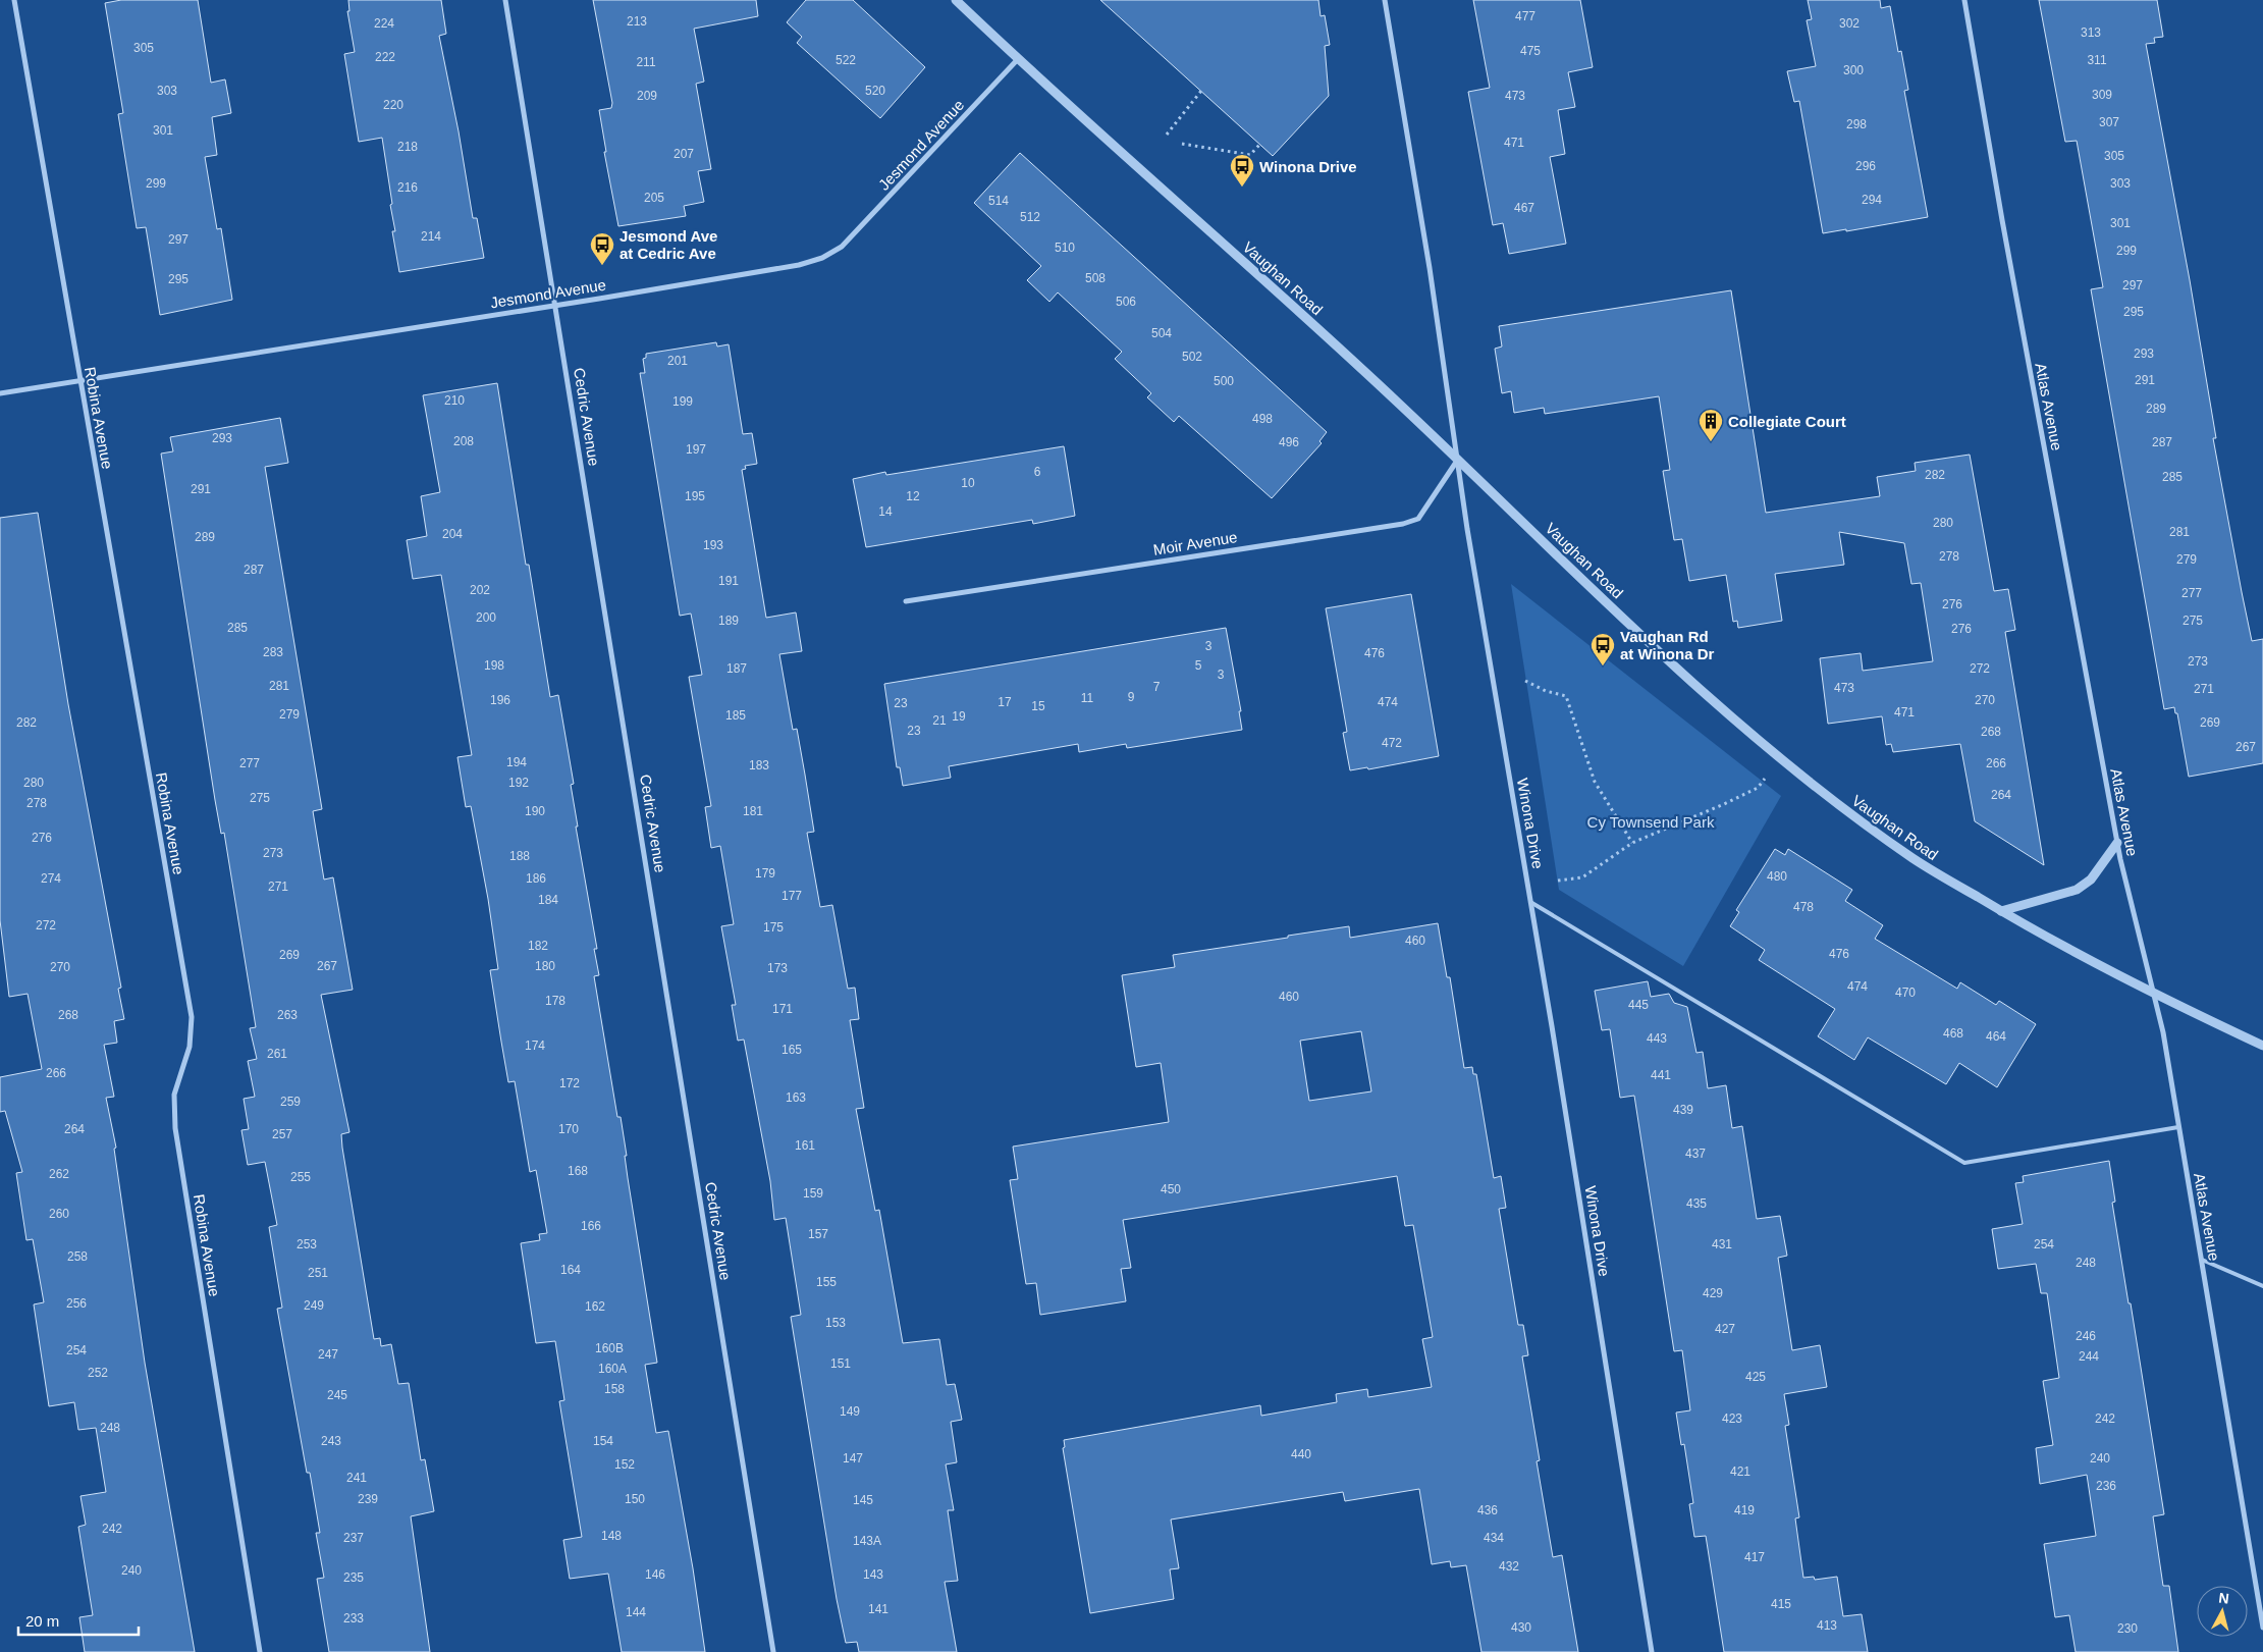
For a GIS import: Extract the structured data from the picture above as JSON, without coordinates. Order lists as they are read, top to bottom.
{
  "streets": {
    "street": [
      "Jesmond Avenue",
      "Vaughan Road",
      "Atlas Avenue",
      "Cedric Avenue",
      "Robina Avenue",
      "Moir Avenue",
      "Winona Drive"
    ]
  },
  "crossings": [
    ["Jesmond Avenue", "Vaughan Road"],
    ["Jesmond Avenue", "Cedric Avenue"],
    ["Jesmond Avenue", "Robina Avenue"],
    ["Vaughan Road", "Atlas Avenue"],
    ["Vaughan Road", "Moir Avenue"],
    ["Vaughan Road", "Winona Drive"],
    ["Moir Avenue", "Winona Drive"]
  ],
  "parks": ["Cy Townsend Park"],
  "places": {
    "bus stop": ["Winona Drive", "Jesmond Ave at Cedric Ave", "Vaughan Rd at Winona Dr"],
    "building": ["Collegiate Court"]
  },
  "house_numbers": [
    "477",
    "213",
    "224",
    "302",
    "313",
    "305",
    "475",
    "222",
    "522",
    "311",
    "211",
    "300",
    "303",
    "520",
    "309",
    "209",
    "473",
    "220",
    "307",
    "298",
    "301",
    "471",
    "218",
    "207",
    "305",
    "296",
    "299",
    "303",
    "216",
    "205",
    "294",
    "514",
    "467",
    "512",
    "301",
    "214",
    "297",
    "510",
    "299",
    "508",
    "295",
    "297",
    "506",
    "295",
    "504",
    "293",
    "502",
    "201",
    "291",
    "500",
    "210",
    "199",
    "289",
    "498",
    "293",
    "208",
    "496",
    "287",
    "197",
    "6",
    "282",
    "285",
    "10",
    "291",
    "195",
    "12",
    "14",
    "280",
    "281",
    "204",
    "289",
    "193",
    "278",
    "279",
    "287",
    "191",
    "202",
    "277",
    "276",
    "200",
    "189",
    "275",
    "285",
    "276",
    "3",
    "283",
    "476",
    "273",
    "198",
    "5",
    "187",
    "272",
    "3",
    "281",
    "7",
    "473",
    "271",
    "9",
    "11",
    "196",
    "270",
    "17",
    "474",
    "23",
    "15",
    "471",
    "279",
    "185",
    "19",
    "21",
    "282",
    "269",
    "23",
    "268",
    "472",
    "267",
    "194",
    "277",
    "266",
    "183",
    "280",
    "192",
    "264",
    "275",
    "278",
    "190",
    "181",
    "276",
    "273",
    "188",
    "179",
    "480",
    "274",
    "186",
    "271",
    "177",
    "184",
    "478",
    "272",
    "175",
    "460",
    "182",
    "476",
    "269",
    "267",
    "180",
    "270",
    "173",
    "474",
    "470",
    "460",
    "178",
    "445",
    "171",
    "268",
    "263",
    "468",
    "464",
    "443",
    "174",
    "165",
    "261",
    "266",
    "441",
    "172",
    "163",
    "259",
    "439",
    "264",
    "170",
    "257",
    "161",
    "437",
    "168",
    "262",
    "255",
    "450",
    "159",
    "435",
    "260",
    "166",
    "157",
    "253",
    "431",
    "254",
    "258",
    "248",
    "164",
    "251",
    "155",
    "429",
    "256",
    "249",
    "162",
    "153",
    "427",
    "246",
    "160B",
    "254",
    "247",
    "244",
    "151",
    "160A",
    "252",
    "425",
    "158",
    "245",
    "149",
    "423",
    "242",
    "248",
    "243",
    "154",
    "440",
    "147",
    "240",
    "152",
    "421",
    "241",
    "236",
    "239",
    "150",
    "145",
    "436",
    "419",
    "242",
    "148",
    "237",
    "434",
    "143A",
    "417",
    "432",
    "240",
    "146",
    "143",
    "235",
    "415",
    "141",
    "144",
    "233",
    "413",
    "430",
    "230"
  ],
  "scale_bar": "20 m",
  "north": "top"
}
